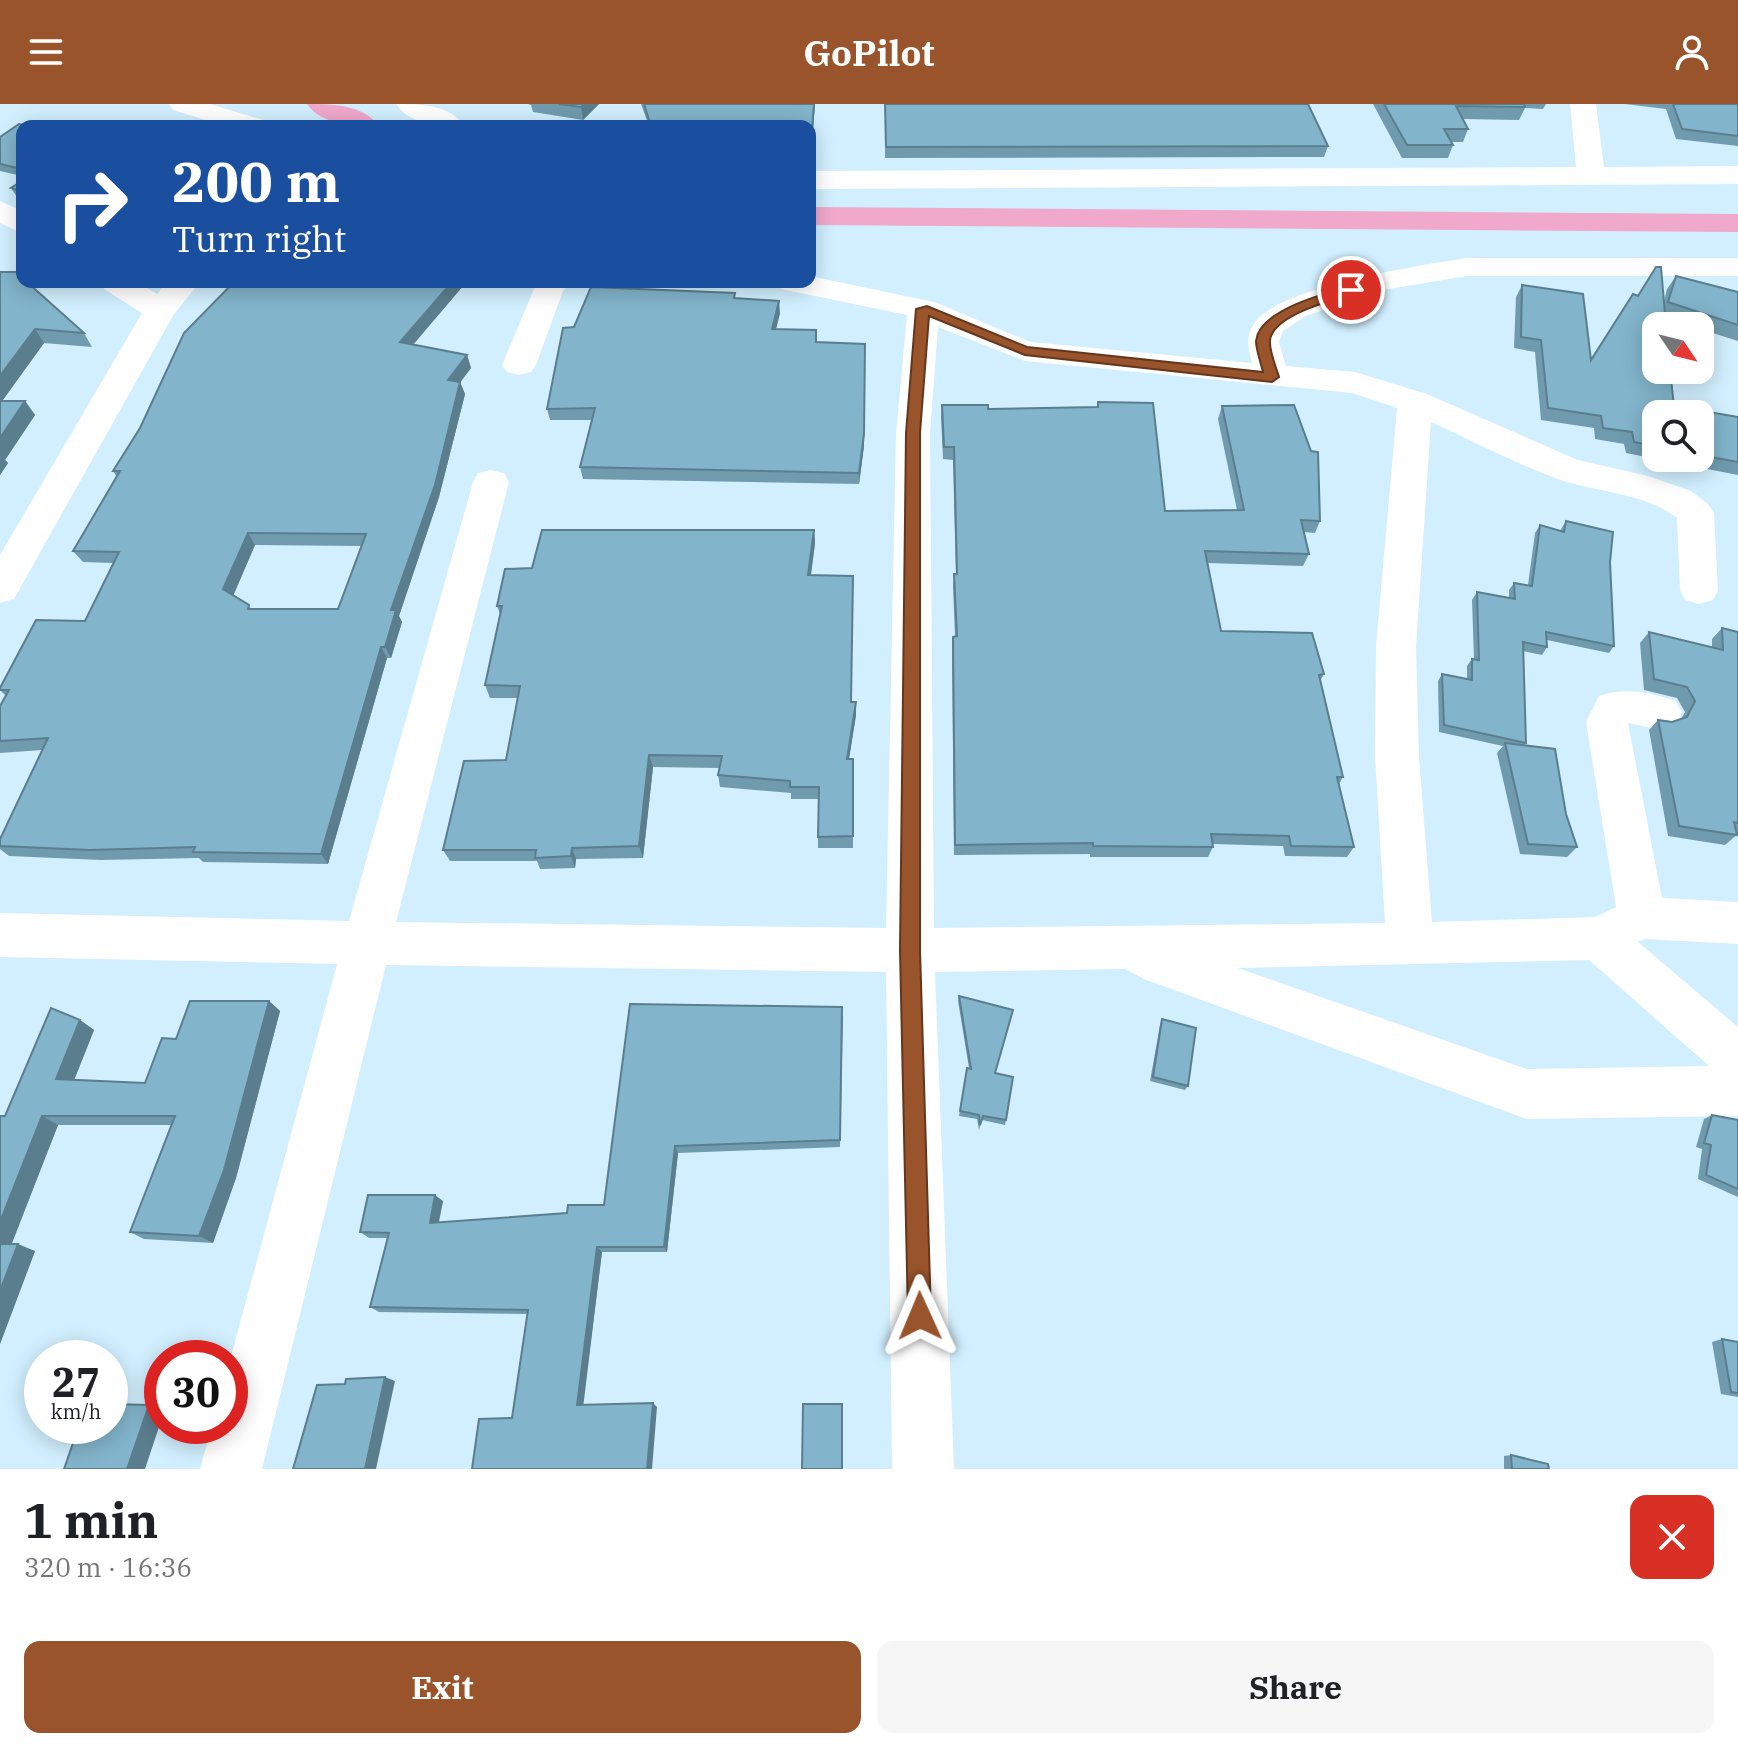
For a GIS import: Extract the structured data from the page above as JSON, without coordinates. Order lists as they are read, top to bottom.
{
  "north": "bottom right",
  "page": {
    "header": "GoPilot",
    "turn": ["200 m", "Turn right"],
    "speed": "27 km/h",
    "limit": "30",
    "heading": ["1 min", "320 m · 16:36"],
    "buttons": ["Exit", "Share"]
  }
}
